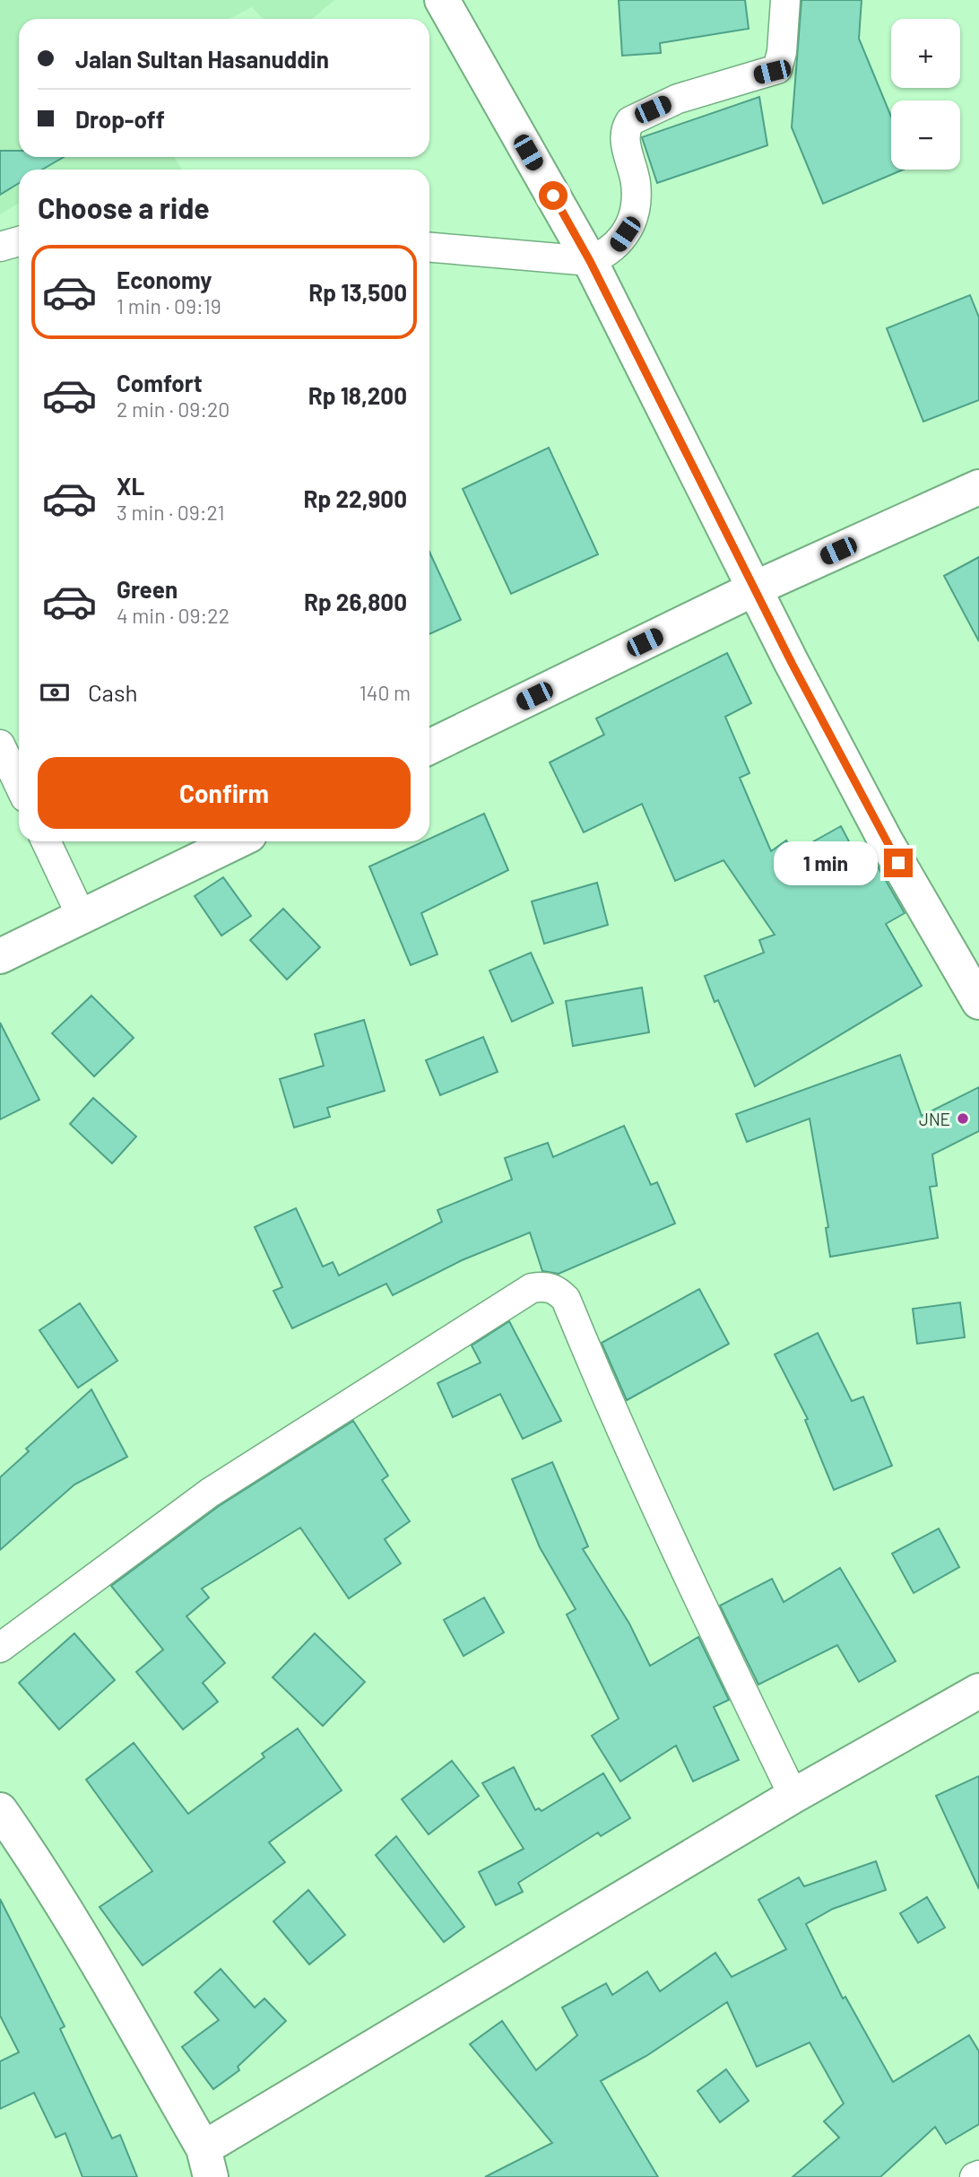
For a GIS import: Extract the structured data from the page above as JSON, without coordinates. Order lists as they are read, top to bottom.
{
  "places": ["JNE"],
  "page": {
    "map_buttons": ["+", "−"],
    "banner": ["Jalan Sultan Hasanuddin", "Drop-off"],
    "heading": "Choose a ride",
    "list": [
      {
        "name": "Economy",
        "note": "1 min · 09:19",
        "value": "Rp 13,500"
      },
      {
        "name": "Comfort",
        "note": "2 min · 09:20",
        "value": "Rp 18,200"
      },
      {
        "name": "XL",
        "note": "3 min · 09:21",
        "value": "Rp 22,900"
      },
      {
        "name": "Green",
        "note": "4 min · 09:22",
        "value": "Rp 26,800"
      }
    ],
    "pay": ["Cash", "140 m"],
    "buttons": "Confirm",
    "bubble": "1 min"
  }
}
